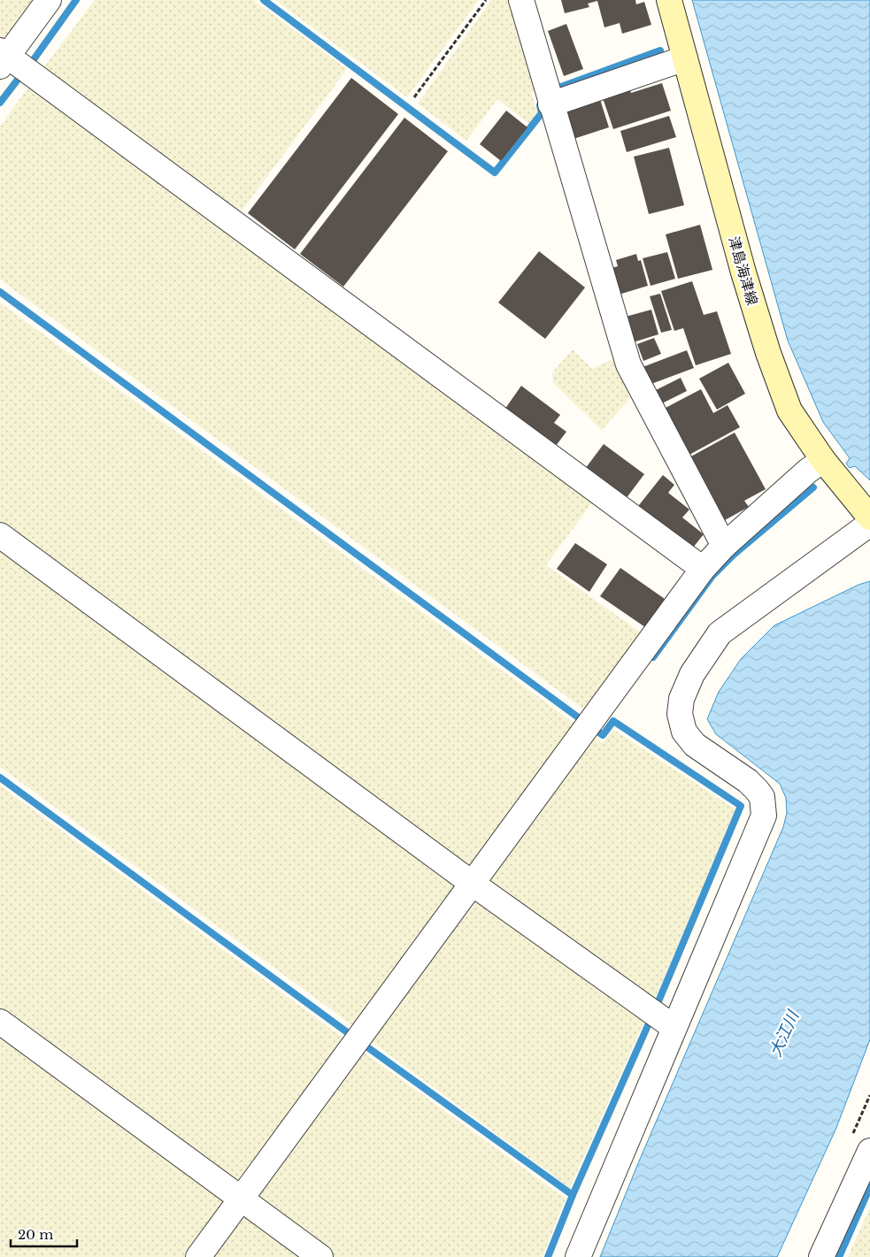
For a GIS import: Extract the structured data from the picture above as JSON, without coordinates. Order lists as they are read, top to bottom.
{
  "streets": {
    "main road": ["津島海津線"]
  },
  "water": ["大江川"],
  "scale_bar": "20 m"
}
